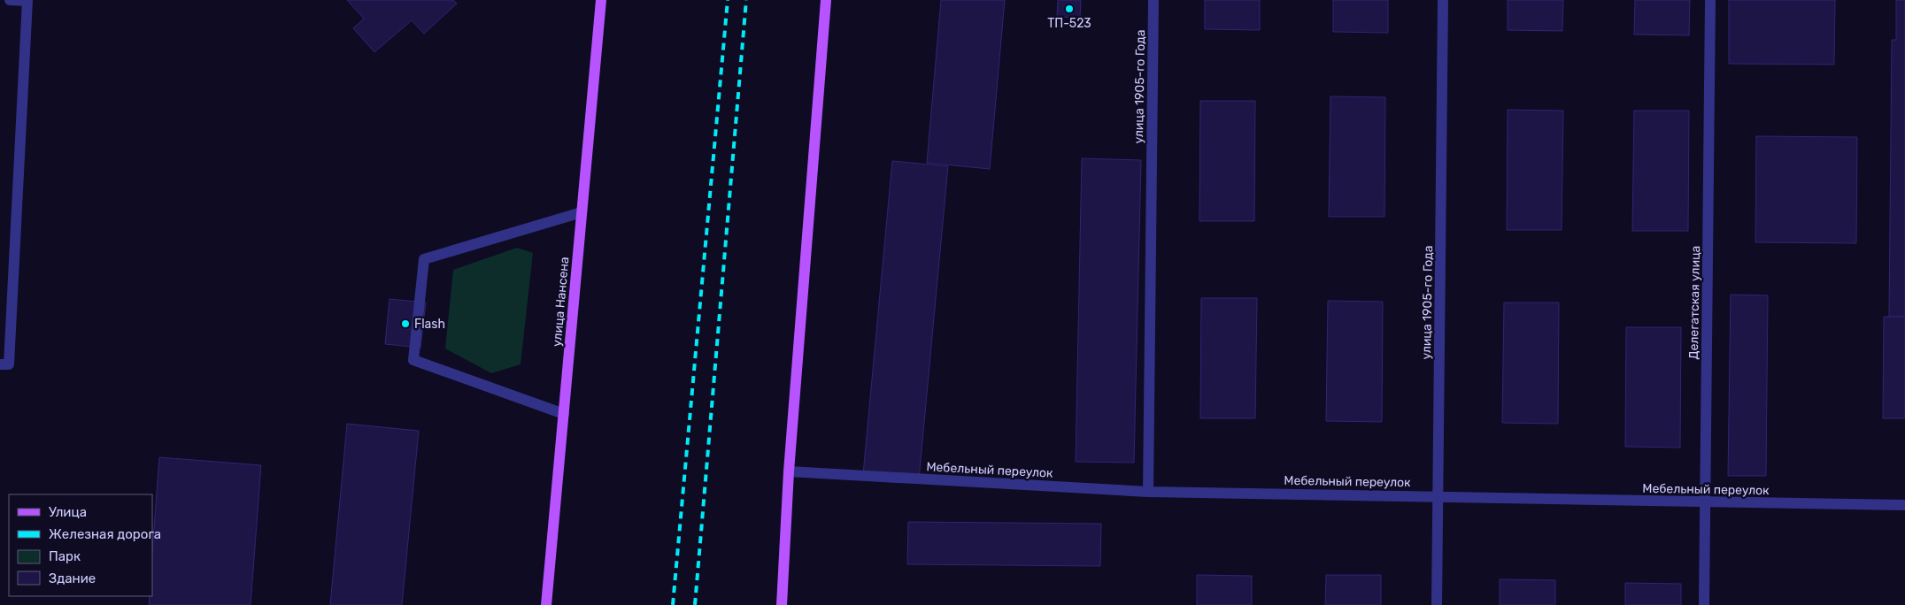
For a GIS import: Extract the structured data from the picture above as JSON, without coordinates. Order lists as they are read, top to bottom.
{
  "streets": {
    "main road": ["улица Нансена"],
    "street": ["улица 1905-го Года", "Делегатская улица", "Мебельный переулок"]
  },
  "crossings": [
    ["улица 1905-го Года", "Мебельный переулок"],
    ["Делегатская улица", "Мебельный переулок"]
  ],
  "places": ["ТП-523", "Flash"],
  "legend": [
    "Улица",
    "Железная дорога",
    "Парк",
    "Здание"
  ]
}
